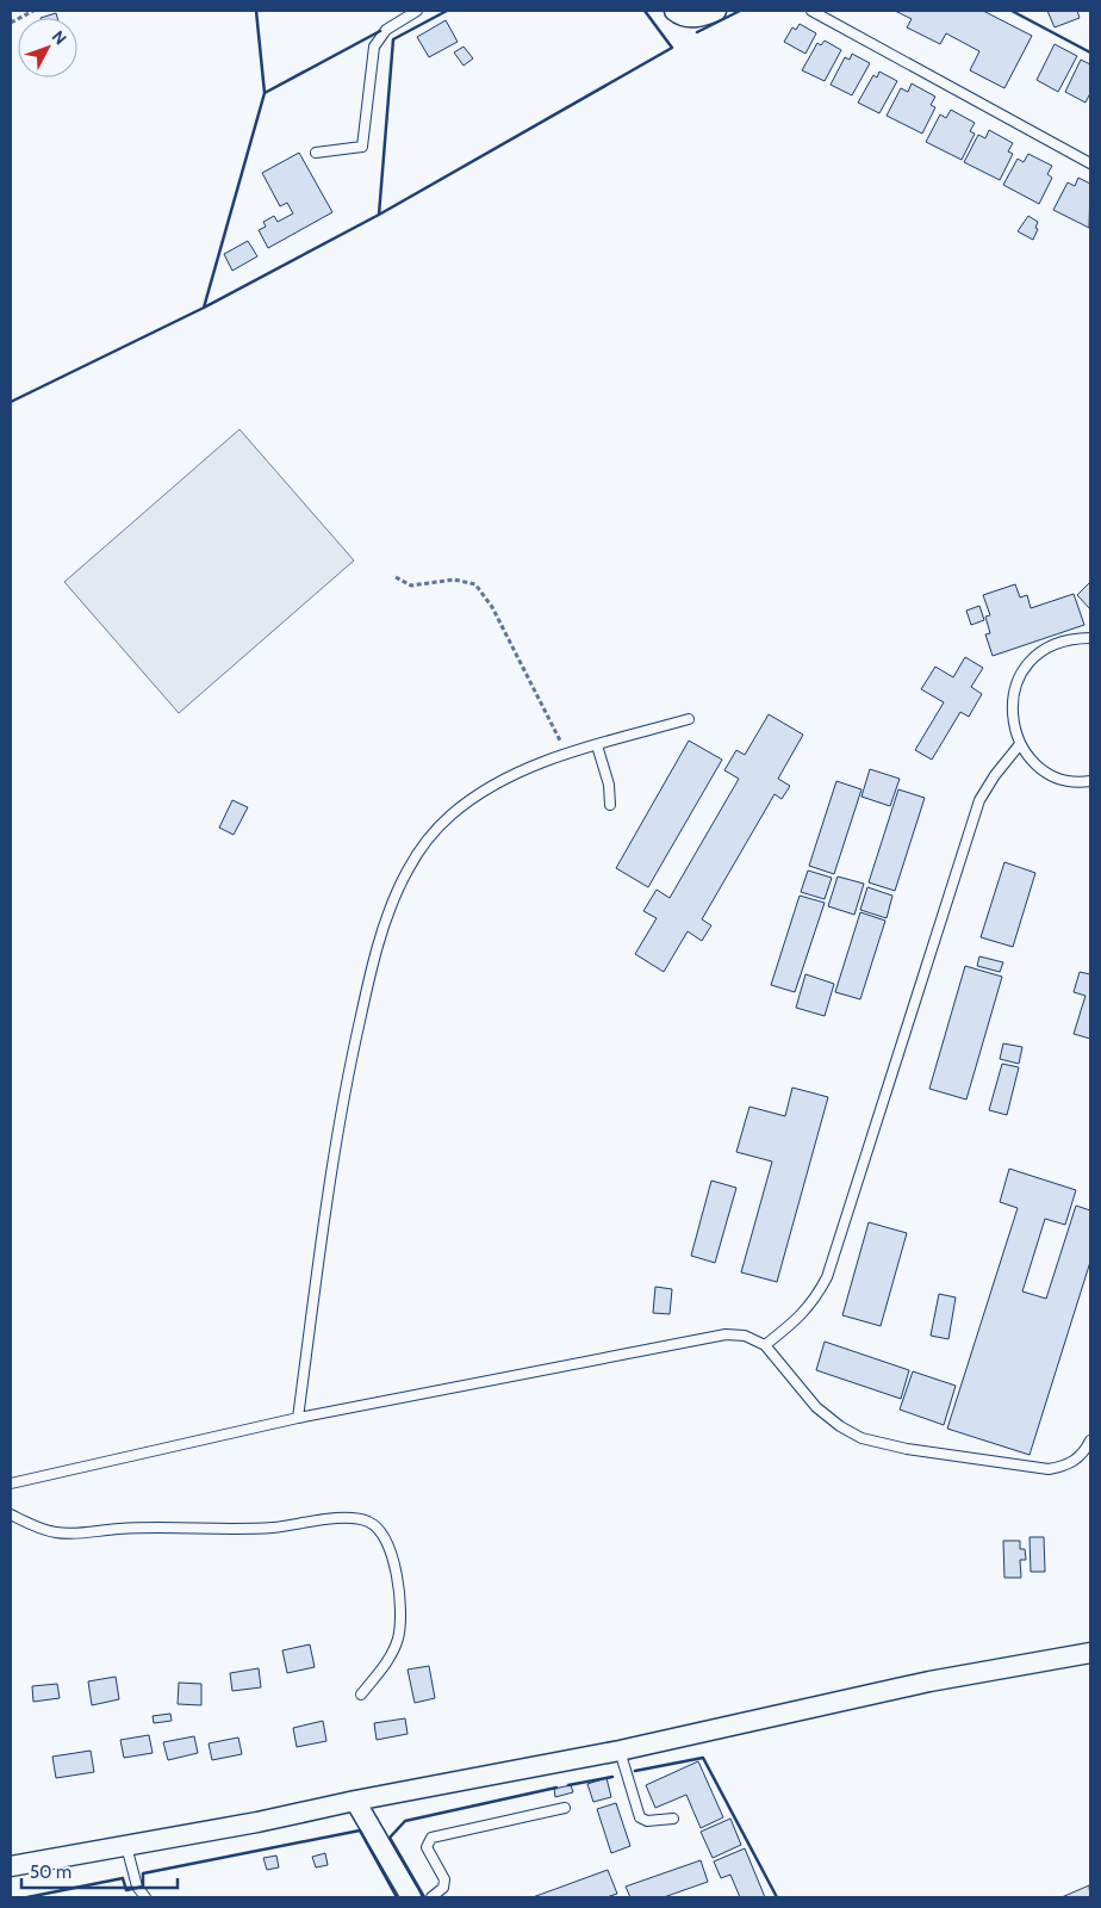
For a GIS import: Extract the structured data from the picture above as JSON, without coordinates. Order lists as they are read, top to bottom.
{
  "scale_bar": "50 m",
  "north": "top right"
}
